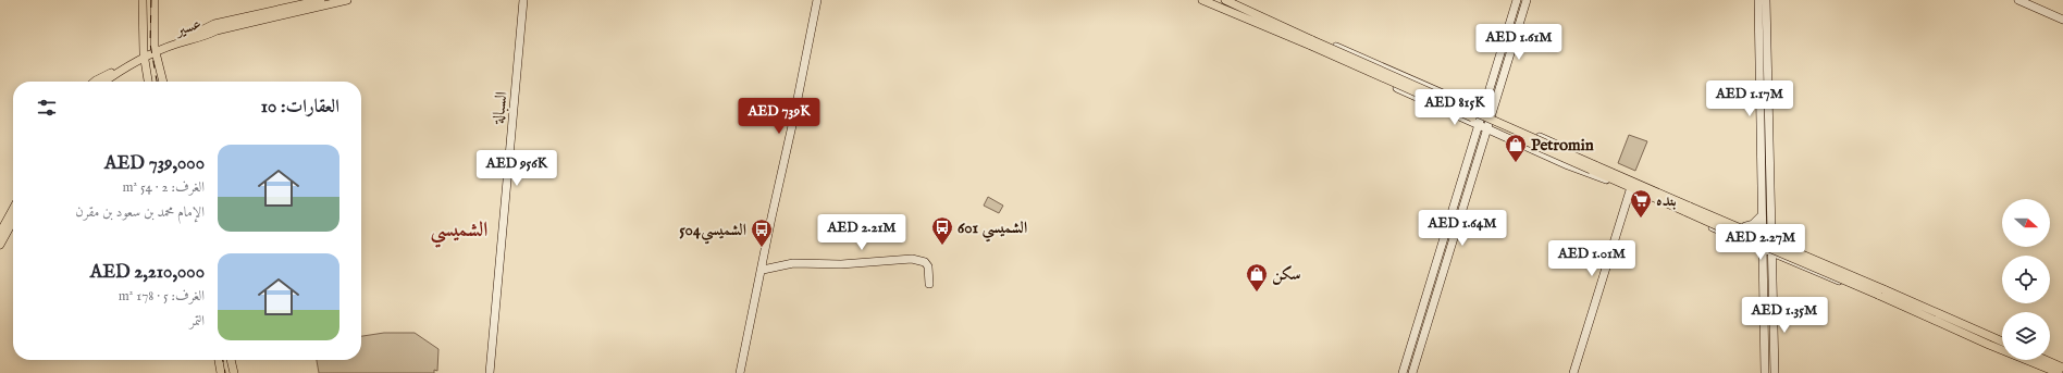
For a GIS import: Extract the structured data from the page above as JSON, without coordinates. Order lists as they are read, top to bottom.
{
  "streets": {
    "main road": ["عسير", "السبالة"]
  },
  "districts": ["الشميسي"],
  "places": {
    "shop": ["Petromin", "سكن"],
    "supermarket": ["بنده"],
    "bus stop": ["الشميسي 601", "الشميسي504"]
  },
  "north": "right",
  "page": {
    "price": [
      "AED 1.61M",
      "AED 1.17M",
      "AED 815K",
      "AED 739K",
      "AED 956K",
      "AED 1.64M",
      "AED 2.21M",
      "AED 2.27M",
      "AED 1.01M",
      "AED 1.35M"
    ],
    "heading": "العقارات: 10",
    "list": [
      {
        "name": "AED 739,000",
        "note": "الغرف: 2 · 54 m² · الإمام محمد بن سعود بن مقرن"
      },
      {
        "name": "AED 2,210,000",
        "note": "الغرف: 5 · 178 m² · التمر"
      }
    ]
  }
}
